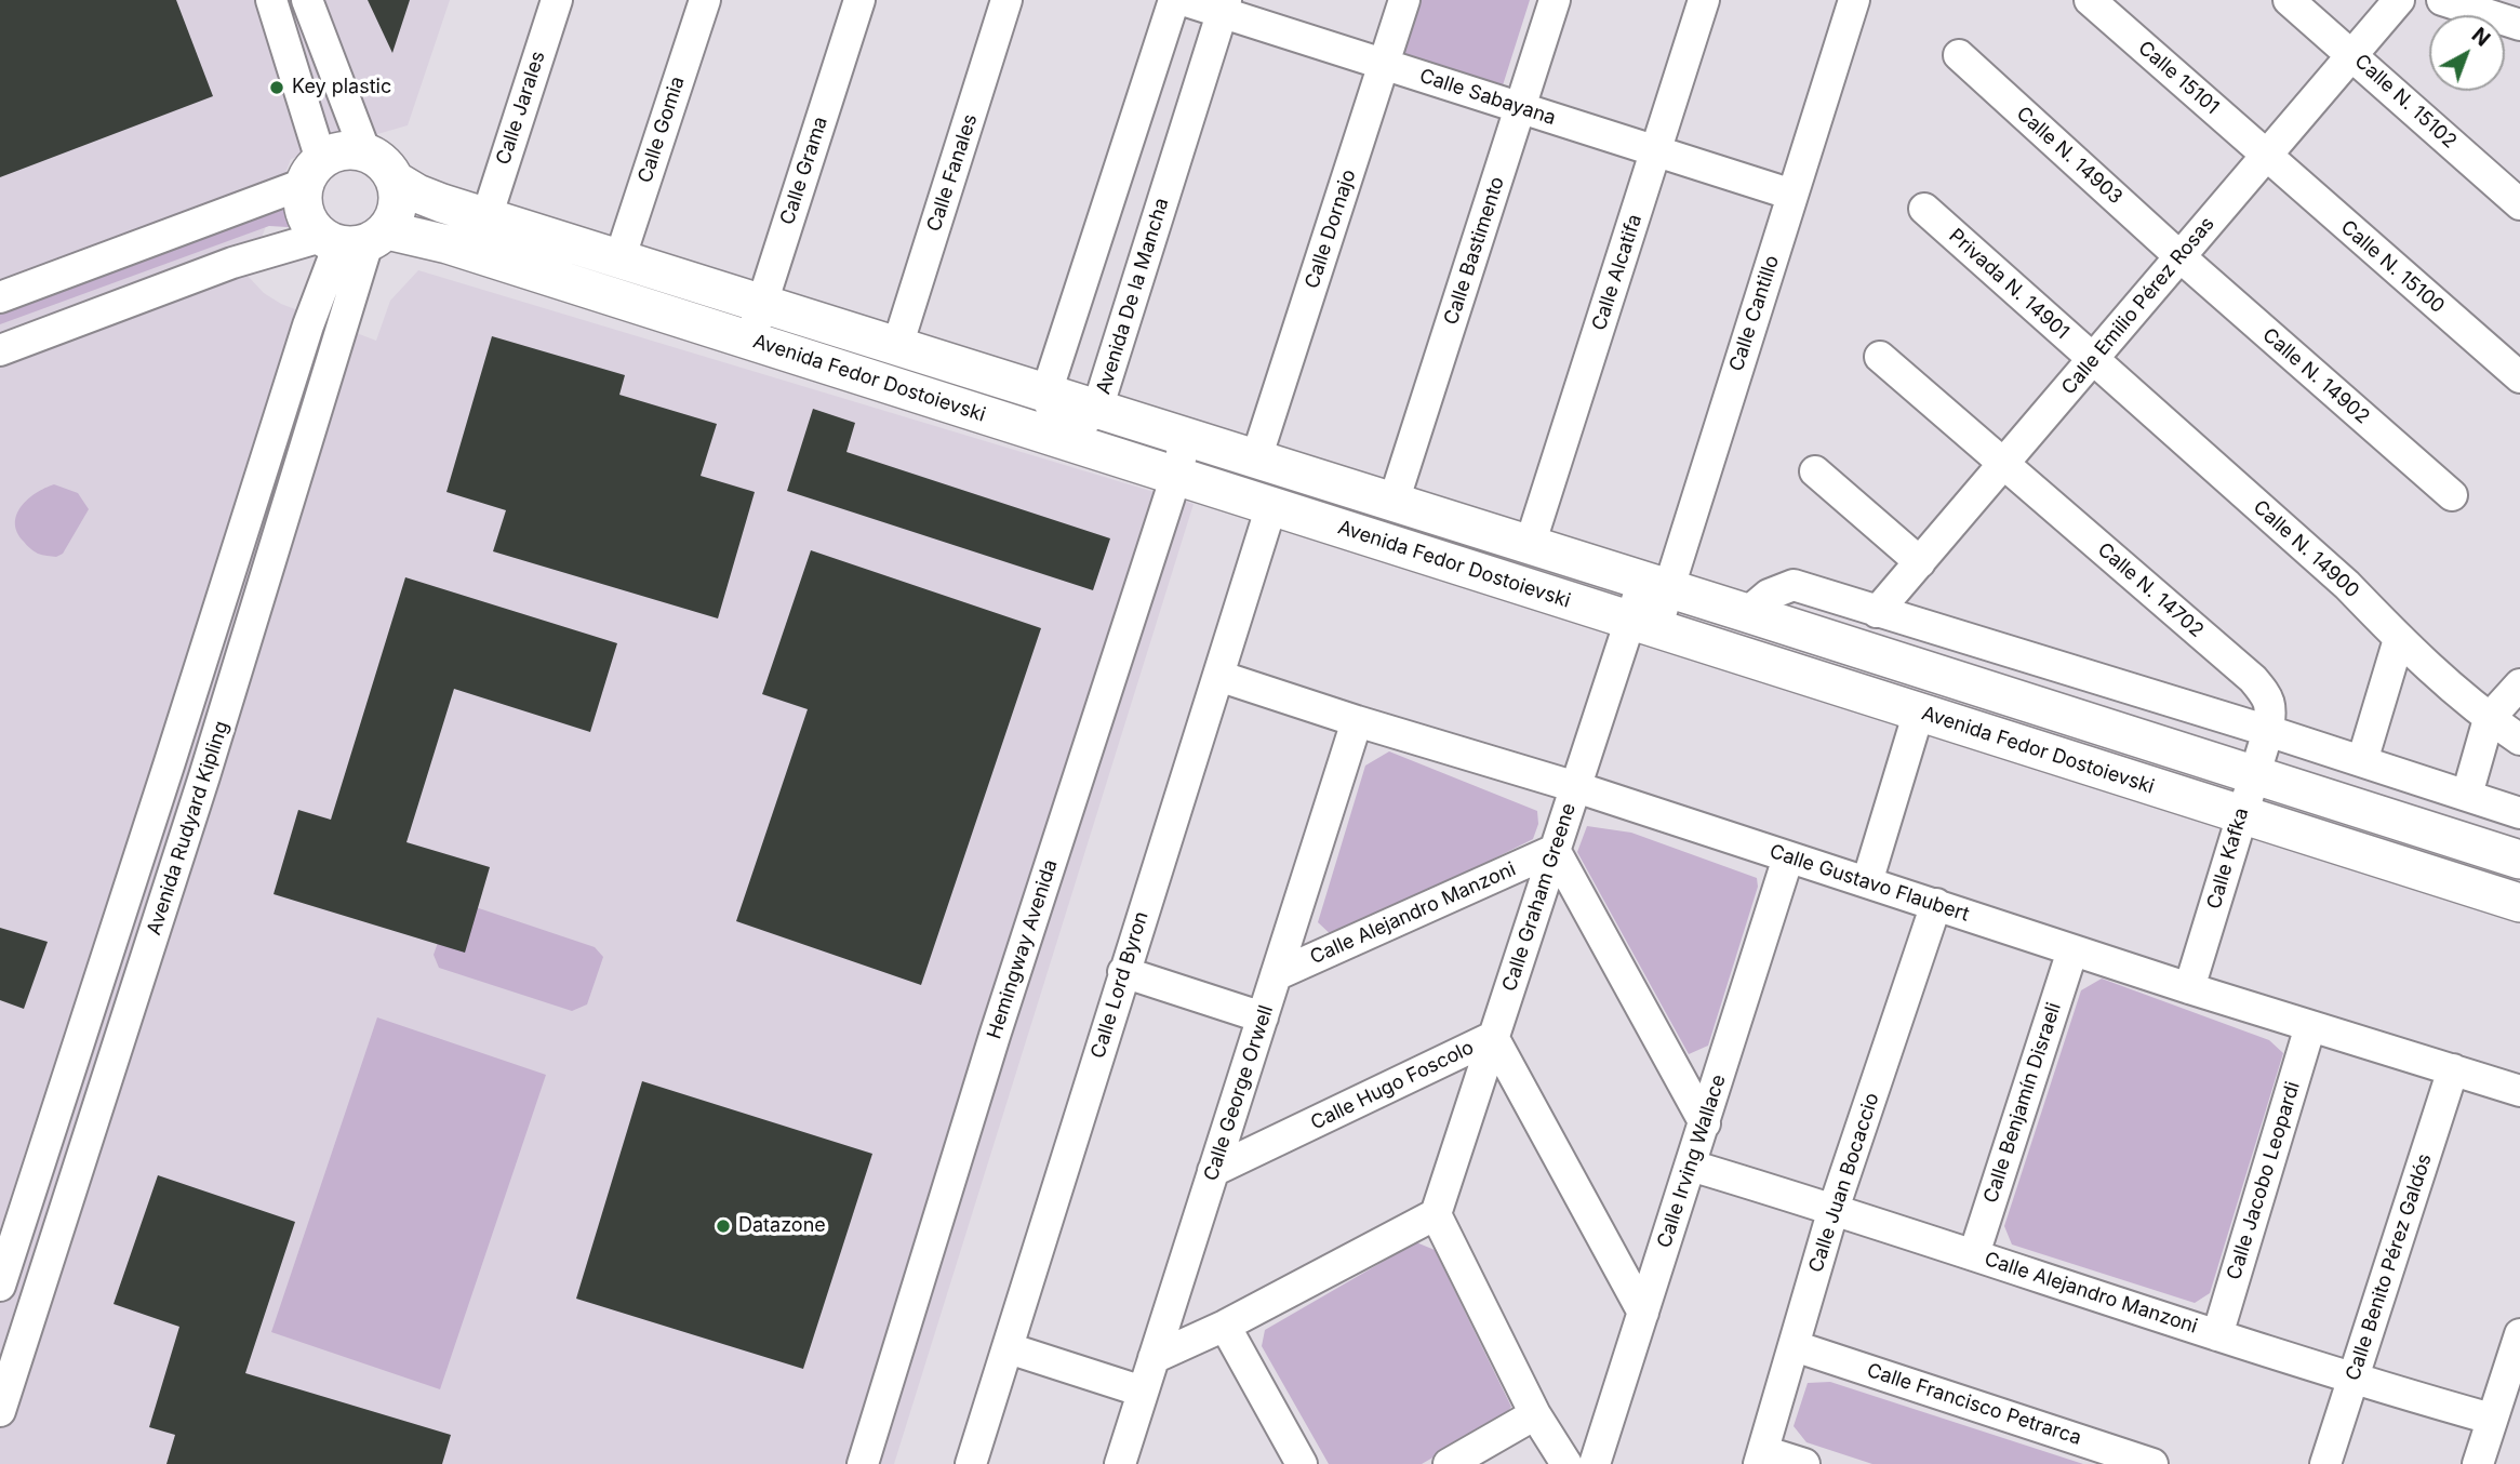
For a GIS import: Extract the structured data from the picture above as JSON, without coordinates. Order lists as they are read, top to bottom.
{
  "streets": {
    "main road": ["Avenida Fedor Dostoievski"],
    "street": [
      "Calle 15101",
      "Calle Sabayana",
      "Calle N. 15102",
      "Calle Jarales",
      "Calle Gomia",
      "Calle N. 14903",
      "Calle Grama",
      "Calle Fanales",
      "Calle Dornajo",
      "Calle Bastimento",
      "Calle N. 15100",
      "Calle Alcatifa",
      "Privada N. 14901",
      "Avenida De la Mancha",
      "Calle Emilio Pérez Rosas",
      "Calle Cantillo",
      "Calle N. 14902",
      "Calle N. 14900",
      "Calle N. 14702",
      "Avenida Rudyard Kipling",
      "Calle Kafka",
      "Calle Gustavo Flaubert",
      "Calle Graham Greene",
      "Calle Alejandro Manzoni",
      "Hemingway Avenida",
      "Calle Lord Byron",
      "Calle Hugo Foscolo",
      "Calle George Orwell",
      "Calle Benjamín Disraeli",
      "Calle Irving Wallace",
      "Calle Jacobo Leopardi",
      "Calle Juan Bocaccio",
      "Calle Benito Pérez Galdós",
      "Calle Francisco Petrarca"
    ]
  },
  "crossings": [
    ["Calle 15101", "Calle N. 15100"],
    ["Calle 15101", "Calle Emilio Pérez Rosas"],
    ["Calle Sabayana", "Calle Dornajo"],
    ["Calle Sabayana", "Calle Bastimento"],
    ["Calle Sabayana", "Calle Alcatifa"],
    ["Calle Sabayana", "Avenida De la Mancha"],
    ["Calle Sabayana", "Calle Cantillo"],
    ["Calle N. 15102", "Calle Emilio Pérez Rosas"],
    ["Calle Jarales", "Avenida Fedor Dostoievski"],
    ["Calle Gomia", "Avenida Fedor Dostoievski"],
    ["Calle N. 14903", "Calle Emilio Pérez Rosas"],
    ["Calle N. 14903", "Calle N. 14902"],
    ["Calle Grama", "Avenida Fedor Dostoievski"],
    ["Calle Fanales", "Avenida Fedor Dostoievski"],
    ["Calle Dornajo", "Avenida Fedor Dostoievski"],
    ["Calle Bastimento", "Avenida Fedor Dostoievski"],
    ["Calle N. 15100", "Calle Emilio Pérez Rosas"],
    ["Calle Alcatifa", "Avenida Fedor Dostoievski"],
    ["Privada N. 14901", "Calle Emilio Pérez Rosas"],
    ["Privada N. 14901", "Calle N. 14900"],
    ["Avenida De la Mancha", "Avenida Fedor Dostoievski"],
    ["Calle Emilio Pérez Rosas", "Calle N. 14902"],
    ["Calle Emilio Pérez Rosas", "Calle N. 14900"],
    ["Calle Emilio Pérez Rosas", "Calle N. 14702"],
    ["Calle Cantillo", "Avenida Fedor Dostoievski"],
    ["Calle Cantillo", "Calle Graham Greene"],
    ["Avenida Fedor Dostoievski", "Avenida Rudyard Kipling"],
    ["Avenida Fedor Dostoievski", "Calle Kafka"],
    ["Avenida Fedor Dostoievski", "Calle Graham Greene"],
    ["Avenida Fedor Dostoievski", "Hemingway Avenida"],
    ["Avenida Fedor Dostoievski", "Calle Lord Byron"],
    ["Calle N. 14702", "Calle Kafka"],
    ["Calle Kafka", "Calle Gustavo Flaubert"],
    ["Calle Gustavo Flaubert", "Calle Graham Greene"],
    ["Calle Gustavo Flaubert", "Calle Lord Byron"],
    ["Calle Gustavo Flaubert", "Calle George Orwell"],
    ["Calle Gustavo Flaubert", "Calle Benjamín Disraeli"],
    ["Calle Gustavo Flaubert", "Calle Irving Wallace"],
    ["Calle Gustavo Flaubert", "Calle Jacobo Leopardi"],
    ["Calle Gustavo Flaubert", "Calle Juan Bocaccio"],
    ["Calle Gustavo Flaubert", "Calle Benito Pérez Galdós"],
    ["Calle Graham Greene", "Calle Alejandro Manzoni"],
    ["Calle Graham Greene", "Calle Hugo Foscolo"],
    ["Calle Alejandro Manzoni", "Calle George Orwell"],
    ["Calle Alejandro Manzoni", "Calle Benjamín Disraeli"],
    ["Calle Alejandro Manzoni", "Calle Irving Wallace"],
    ["Calle Alejandro Manzoni", "Calle Jacobo Leopardi"],
    ["Calle Alejandro Manzoni", "Calle Juan Bocaccio"],
    ["Calle Alejandro Manzoni", "Calle Benito Pérez Galdós"],
    ["Calle Hugo Foscolo", "Calle George Orwell"],
    ["Calle Hugo Foscolo", "Calle Irving Wallace"],
    ["Calle Juan Bocaccio", "Calle Francisco Petrarca"]
  ],
  "places": ["Key plastic", "Datazone"],
  "north": "top right"
}
